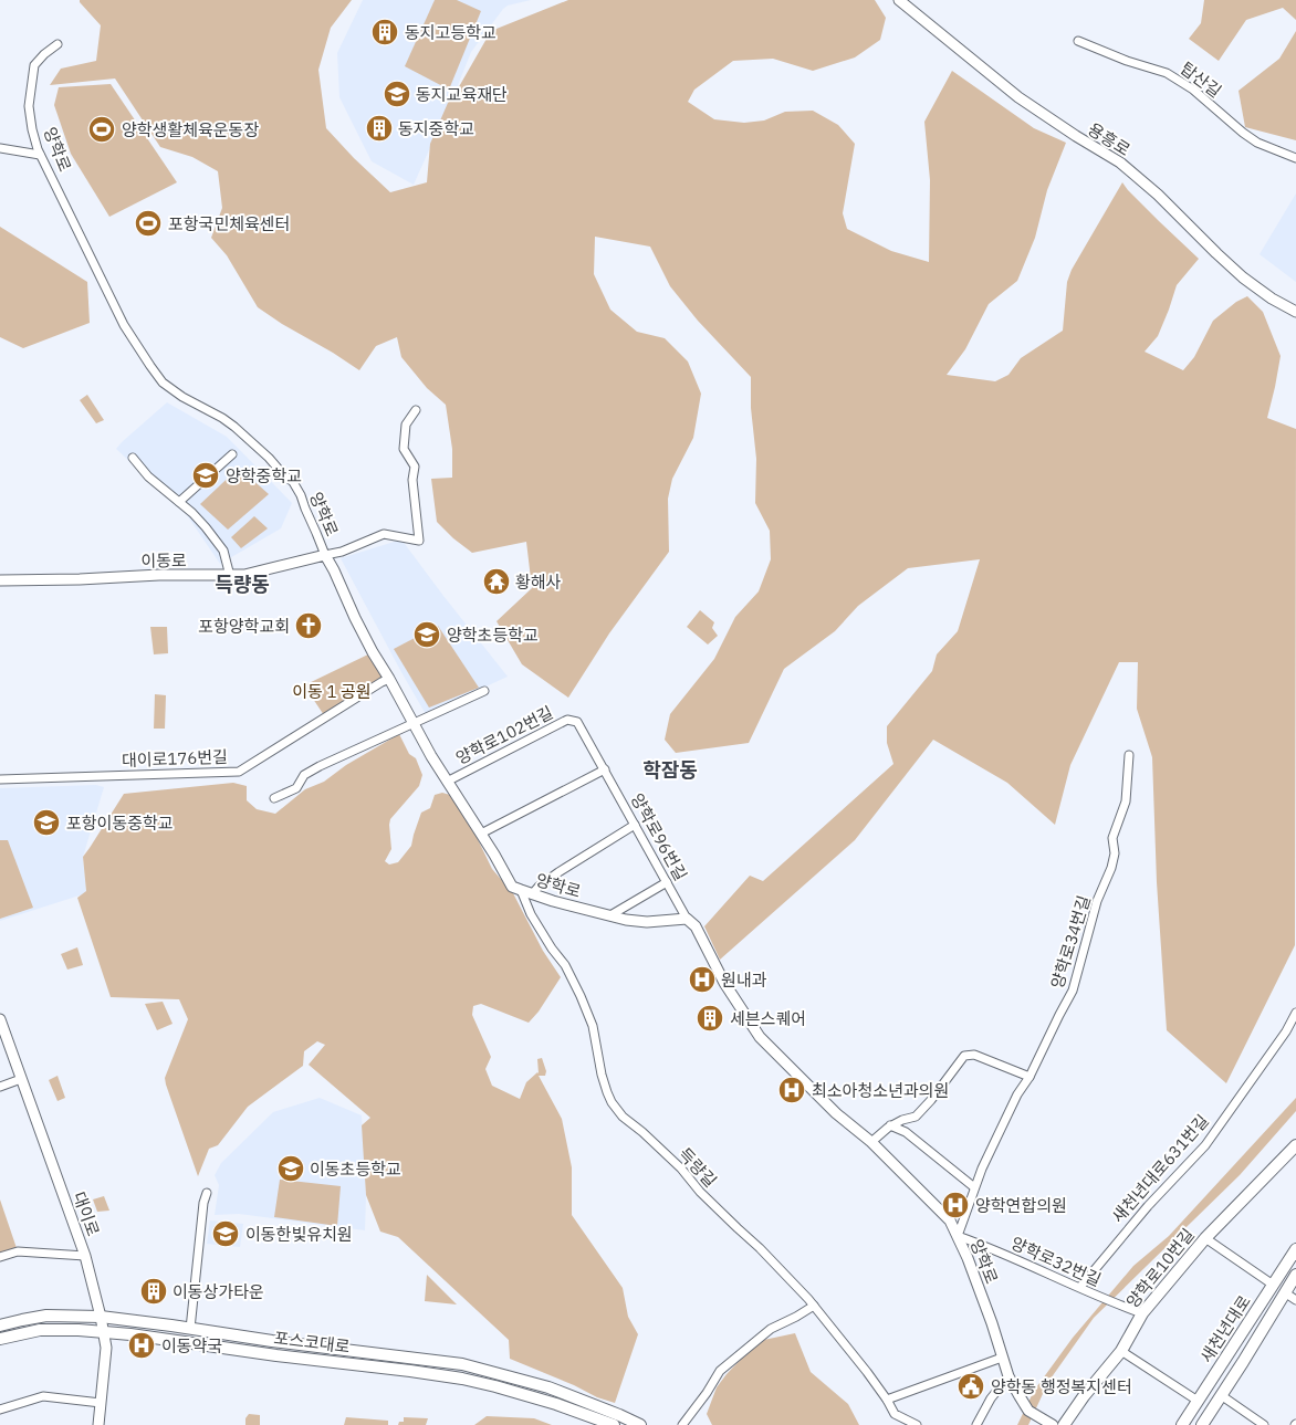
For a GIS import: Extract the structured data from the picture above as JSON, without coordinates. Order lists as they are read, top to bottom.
{
  "streets": {
    "main road": ["양학로10번길", "새천년대로", "포스코대로"],
    "street": [
      "탑산길",
      "용흥로",
      "양학로",
      "이동로",
      "양학로102번길",
      "대이로176번길",
      "양학로96번길",
      "양학로34번길",
      "득량길",
      "새천년대로631번길",
      "대이로",
      "양학로32번길"
    ]
  },
  "crossings": [
    ["양학로", "이동로"],
    ["양학로", "양학로102번길"],
    ["양학로", "대이로176번길"],
    ["양학로", "양학로96번길"],
    ["양학로", "양학로34번길"],
    ["양학로", "득량길"],
    ["양학로", "양학로32번길"],
    ["양학로102번길", "양학로96번길"],
    ["양학로34번길", "양학로32번길"],
    ["새천년대로631번길", "양학로32번길"],
    ["대이로", "포스코대로"],
    ["양학로32번길", "양학로10번길"]
  ],
  "districts": ["득량동", "학잠동"],
  "parks": ["이동 1 공원"],
  "places": {
    "building": [
      "동지고등학교",
      "동지중학교",
      "세븐스퀘어",
      "이동상가타운"
    ],
    "school or university": [
      "동지교육재단",
      "양학중학교",
      "양학초등학교",
      "포항이동중학교",
      "이동초등학교",
      "이동한빛유치원"
    ],
    "sports": ["양학생활체육운동장", "포항국민체육센터"],
    "temple": ["황해사"],
    "church": ["포항양학교회"],
    "hospital": [
      "원내과",
      "최소아청소년과의원",
      "양학연합의원",
      "이동약국"
    ],
    "public building": ["양학동 행정복지센터"]
  }
}
